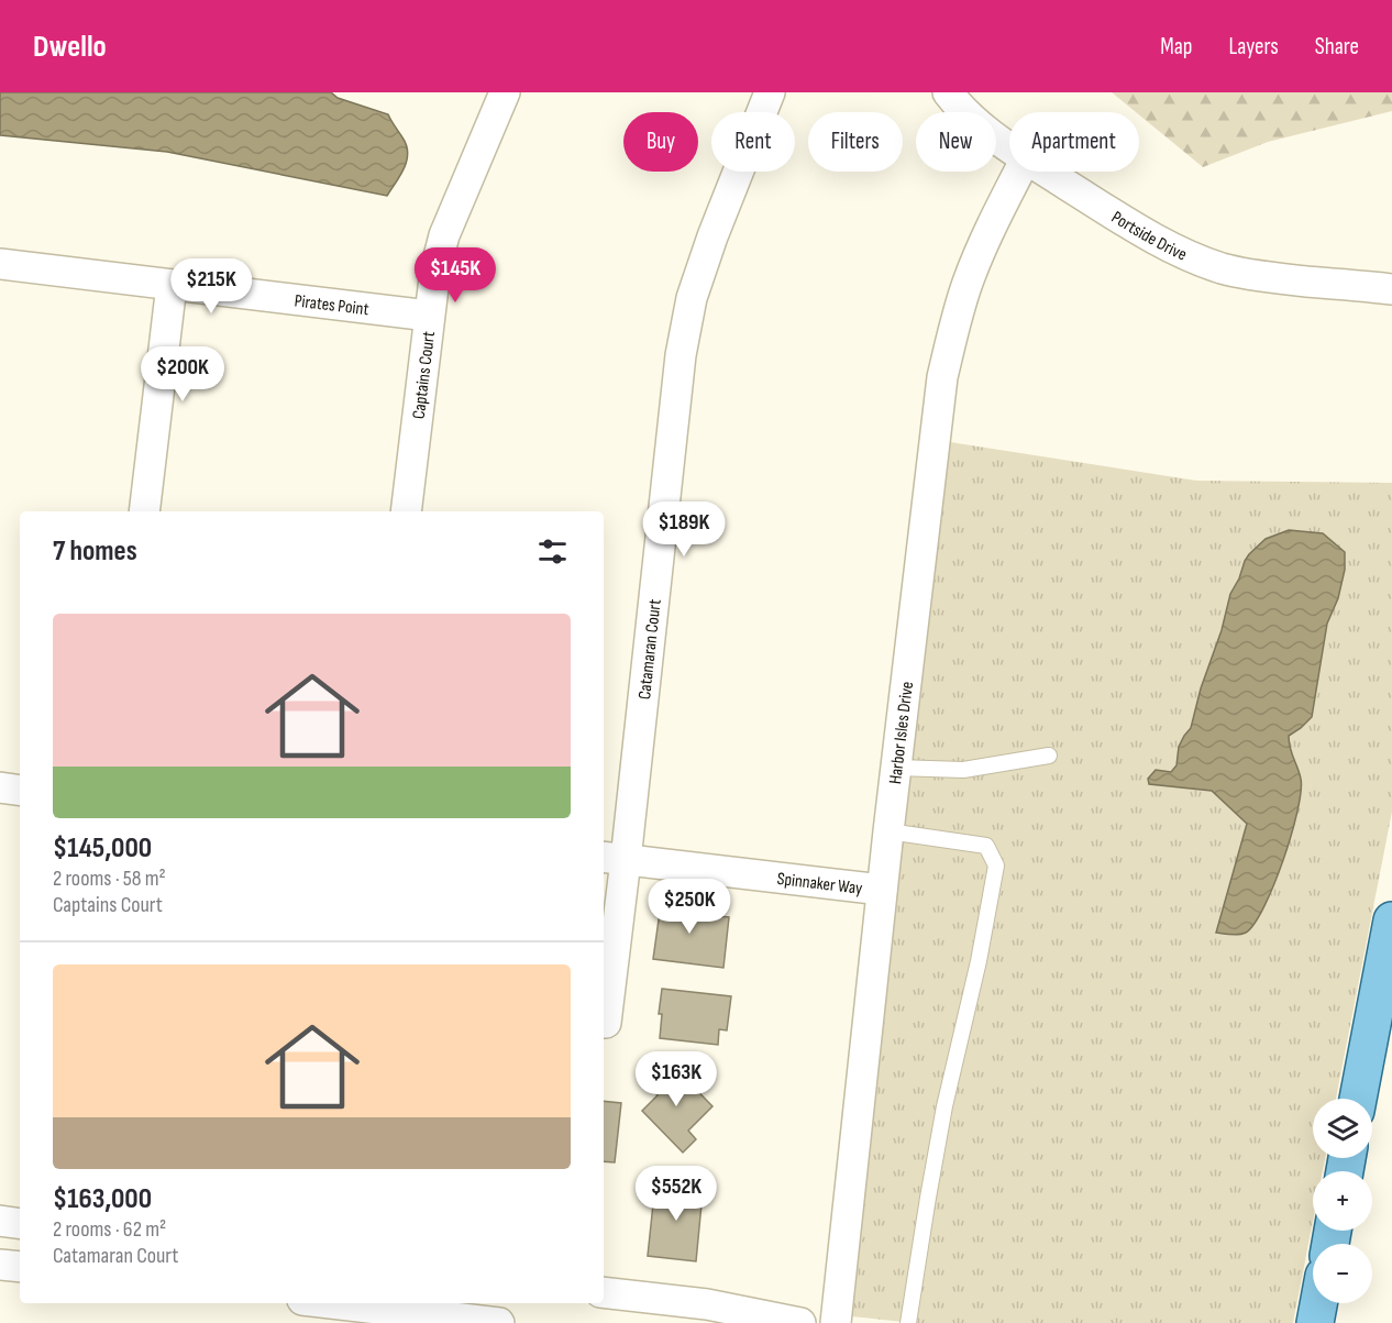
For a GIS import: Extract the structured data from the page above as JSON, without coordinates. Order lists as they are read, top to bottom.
{
  "streets": {
    "street": [
      "Portside Drive",
      "Pirates Point",
      "Captains Court",
      "Catamaran Court",
      "Harbor Isles Drive",
      "Spinnaker Way"
    ]
  },
  "crossings": [
    ["Pirates Point", "Captains Court"],
    ["Catamaran Court", "Spinnaker Way"],
    ["Harbor Isles Drive", "Spinnaker Way"]
  ],
  "page": {
    "header": "Dwello",
    "nav": ["Map", "Layers", "Share"],
    "chip": [
      "Buy",
      "Rent",
      "Filters",
      "New",
      "Apartment"
    ],
    "price": [
      "$145K",
      "$215K",
      "$200K",
      "$189K",
      "$250K",
      "$163K",
      "$552K"
    ],
    "heading": "7 homes",
    "list": [
      {
        "name": "$145,000",
        "note": "2 rooms · 58 m² · Captains Court"
      },
      {
        "name": "$163,000",
        "note": "2 rooms · 62 m² · Catamaran Court"
      }
    ],
    "map_buttons": ["+", "−"]
  }
}
